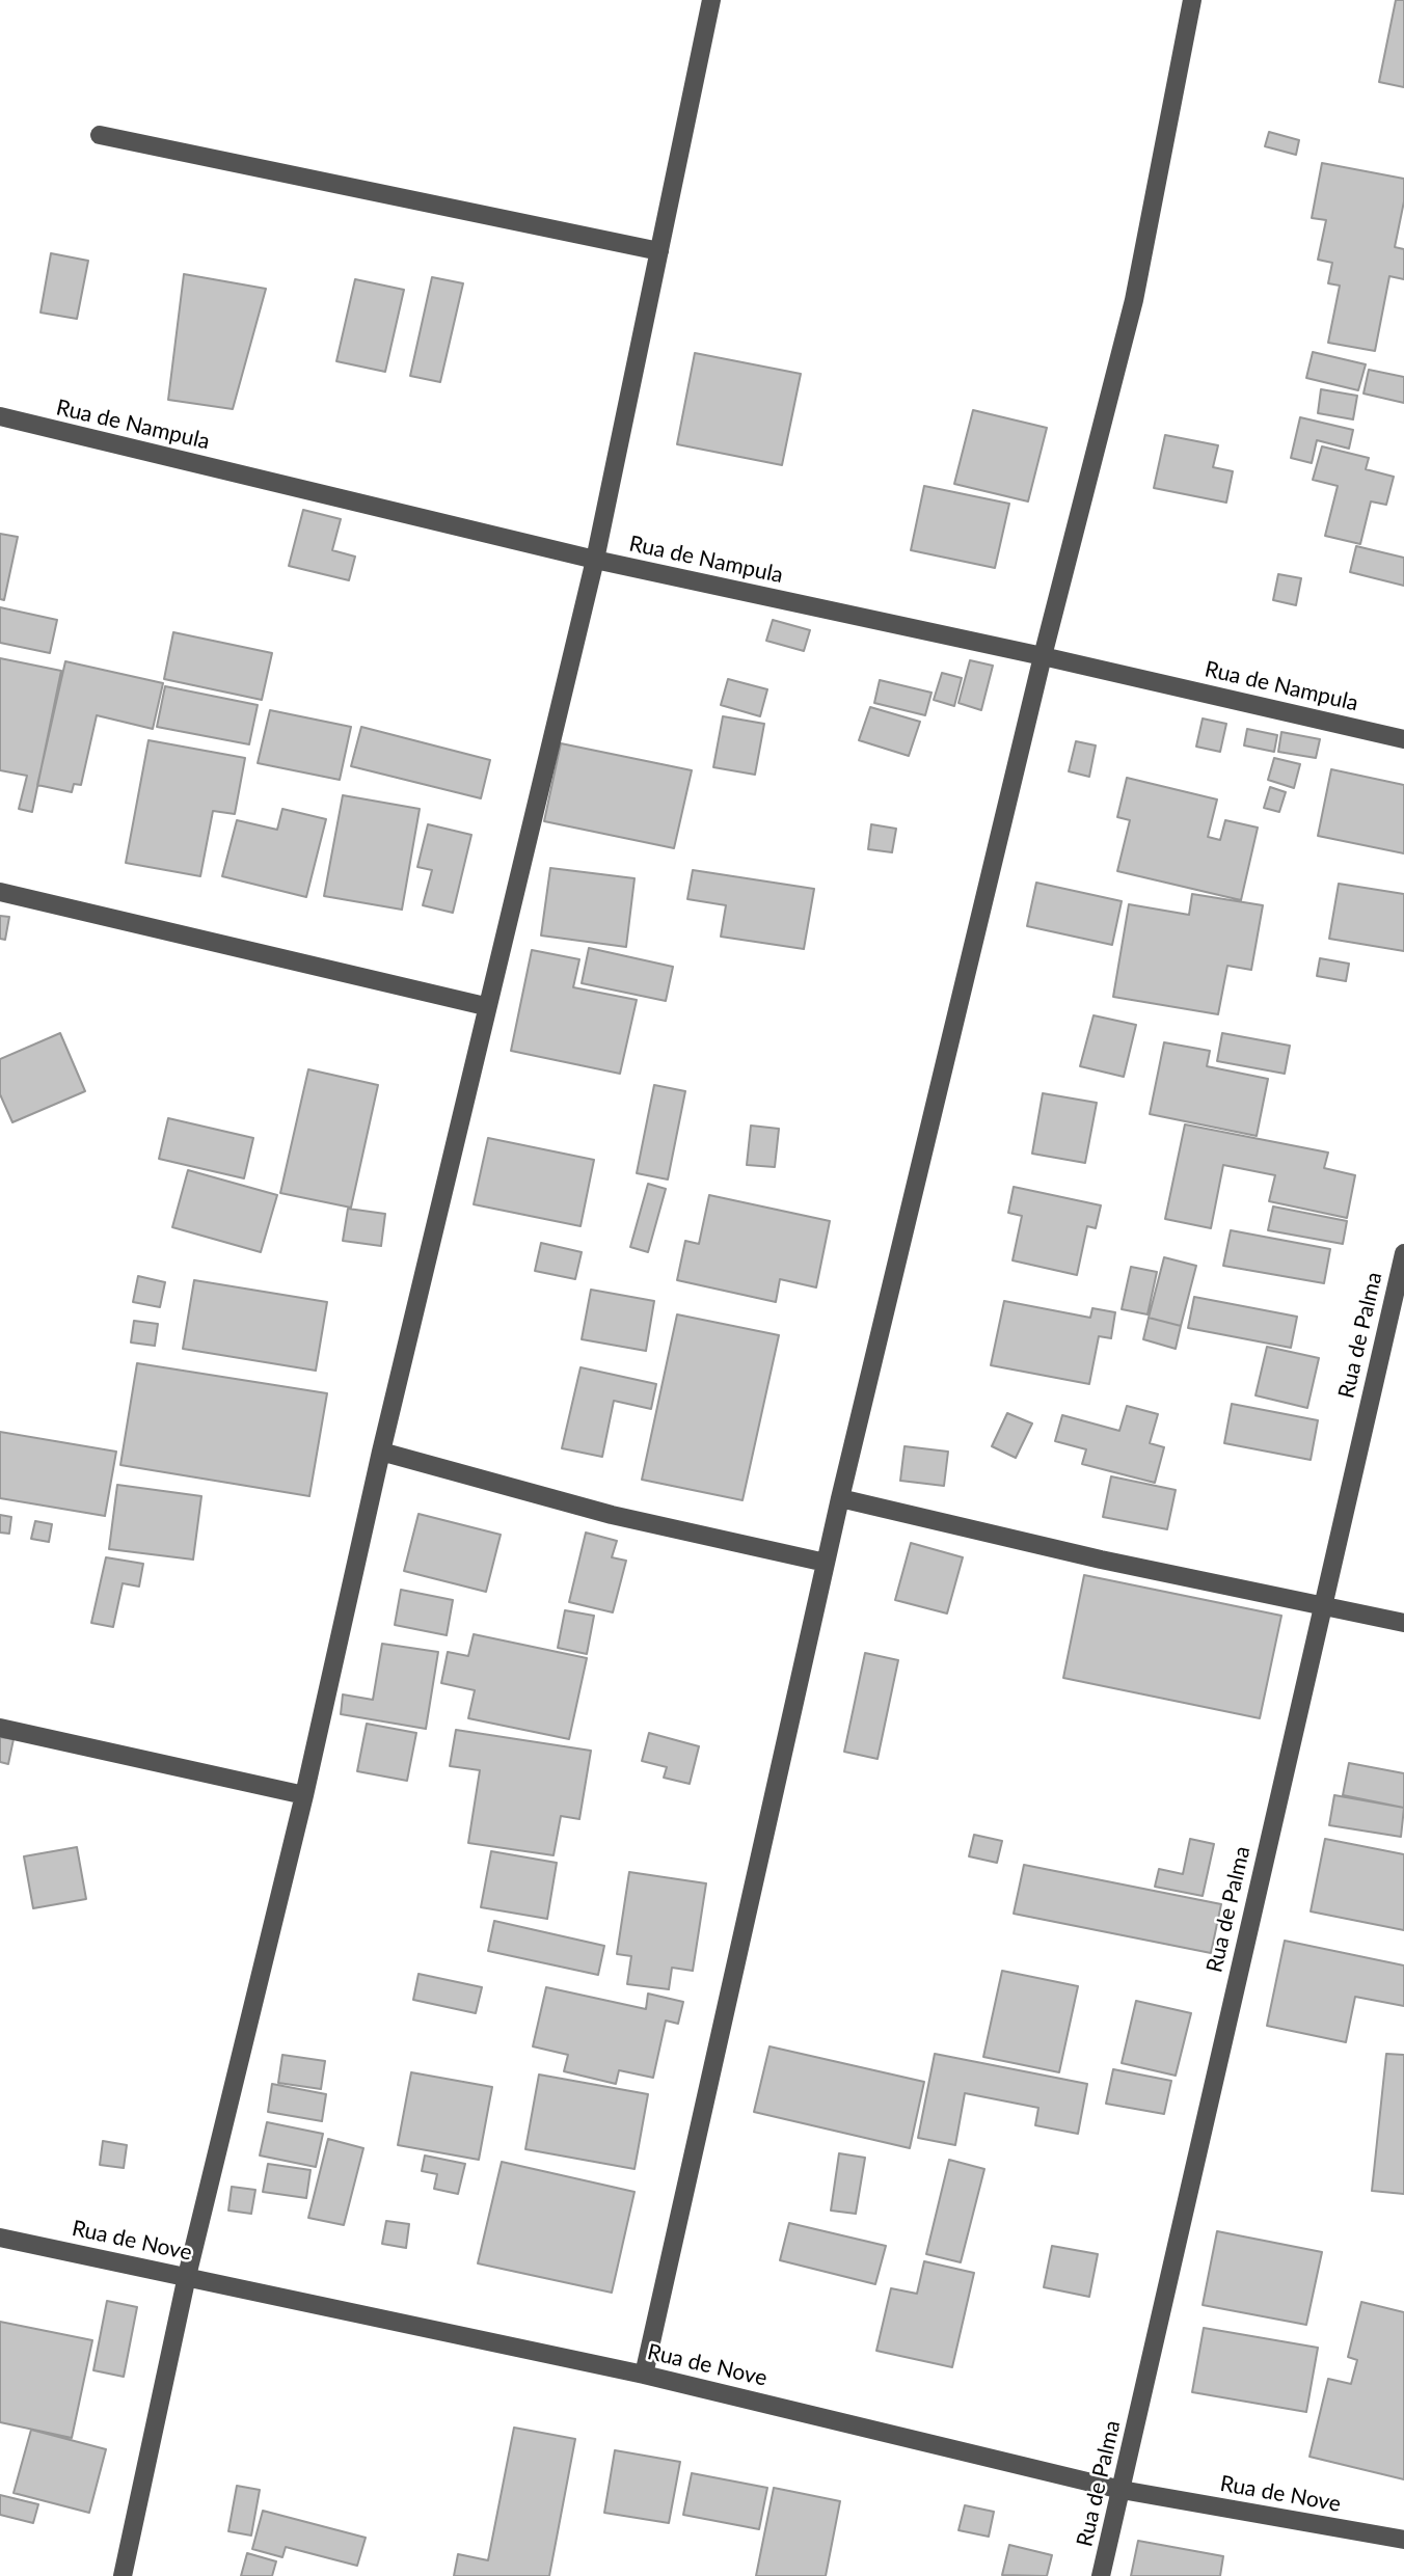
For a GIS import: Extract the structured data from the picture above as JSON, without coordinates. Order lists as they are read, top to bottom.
{
  "streets": {
    "street": ["Rua de Nampula", "Rua de Palma", "Rua de Nove"]
  },
  "crossings": [
    ["Rua de Palma", "Rua de Nove"]
  ]
}
